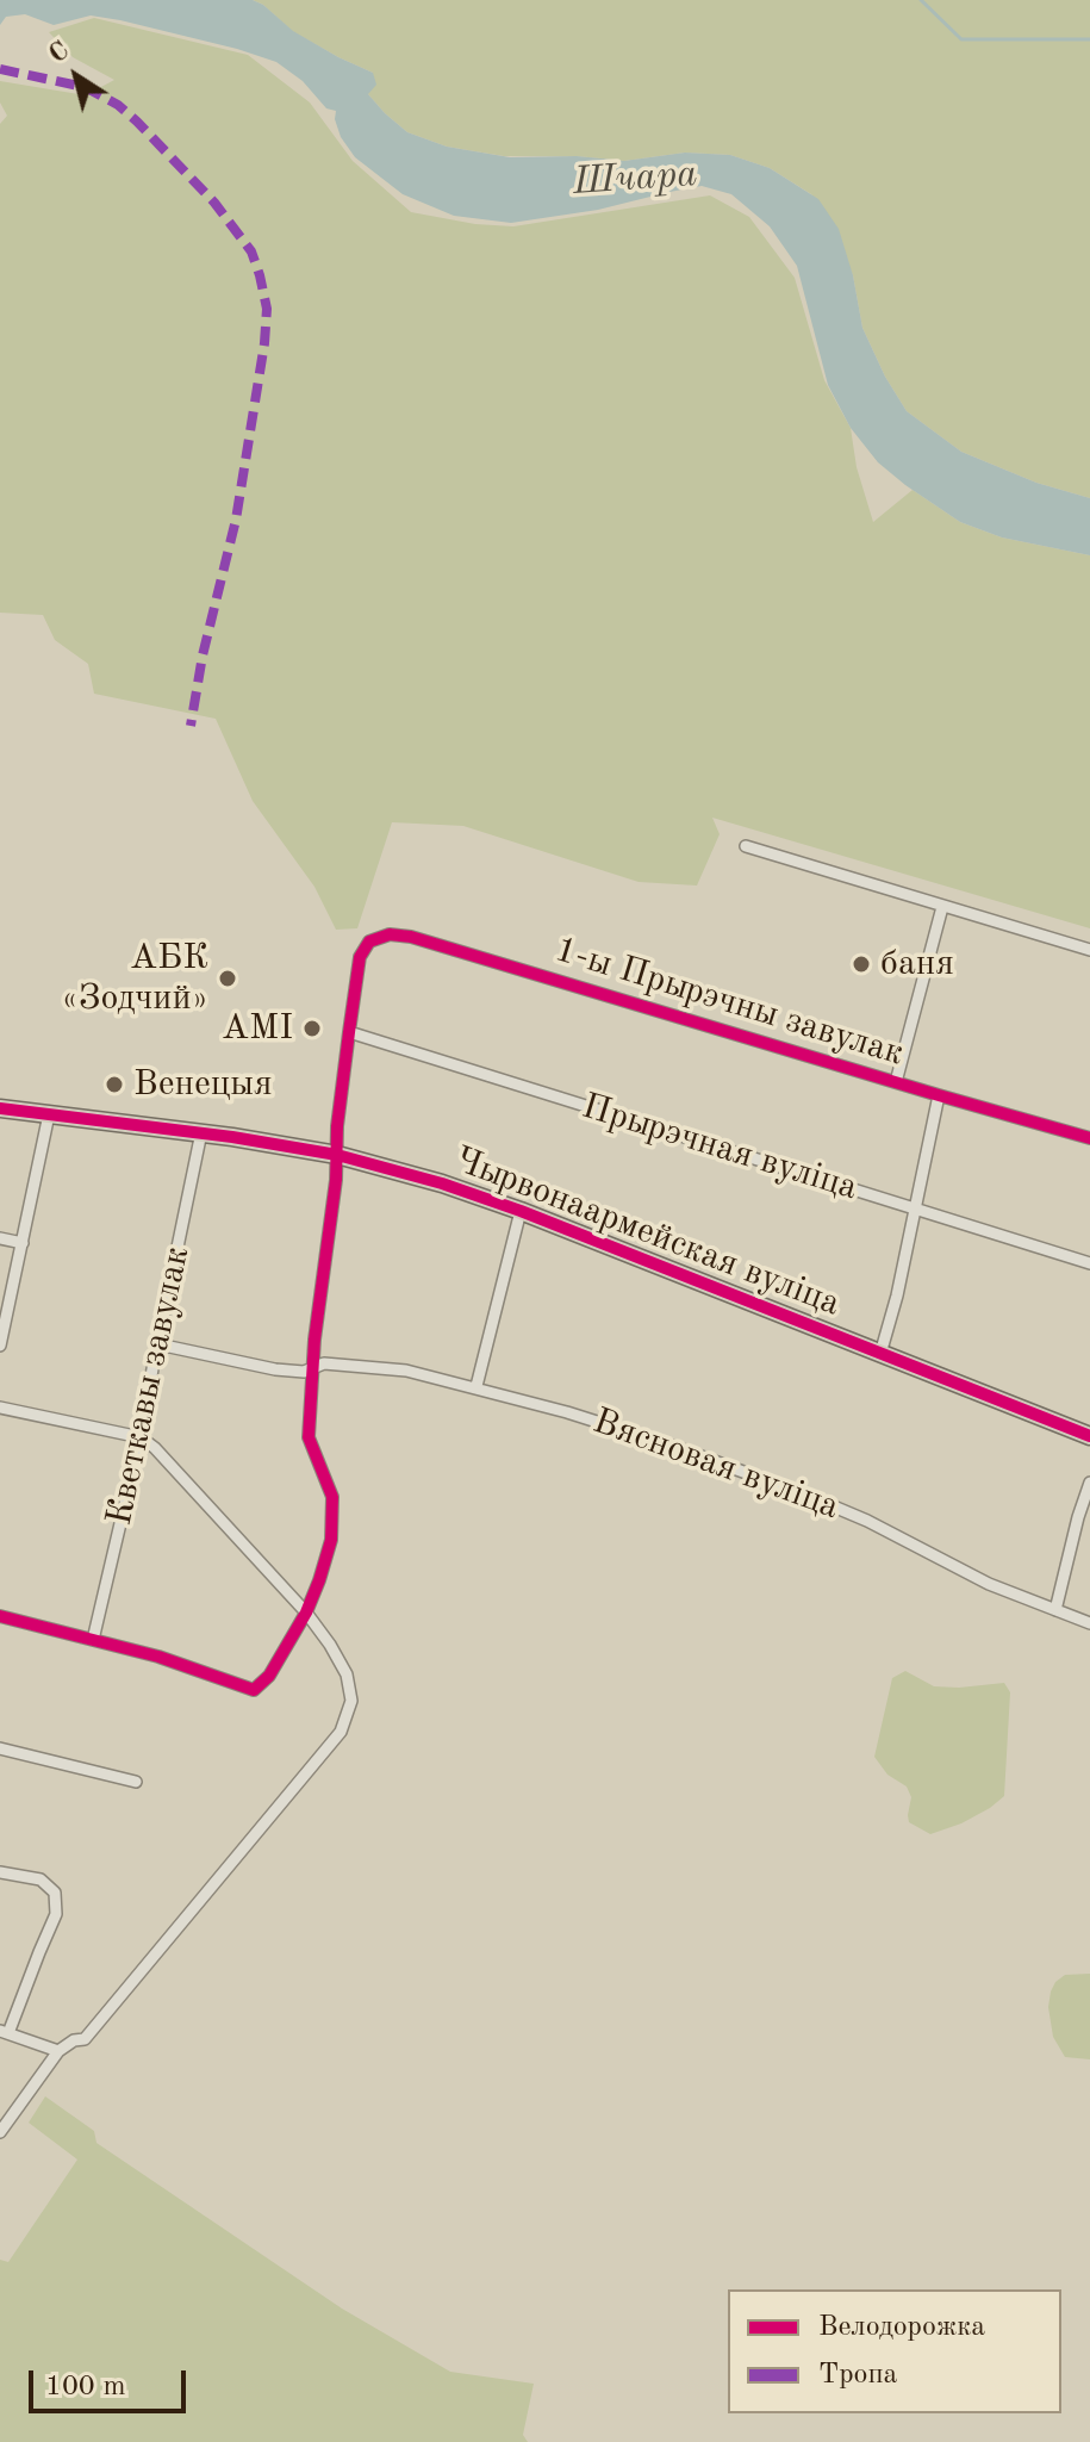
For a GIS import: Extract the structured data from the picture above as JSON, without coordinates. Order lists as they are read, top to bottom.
{
  "streets": {
    "highway": ["Чырвонаармейская вуліца"],
    "street": [
      "1-ы Прырэчны завулак",
      "Прырэчная вуліца",
      "Кветкавы завулак",
      "Вясновая вуліца"
    ]
  },
  "crossings": [
    ["1-ы Прырэчны завулак", "Прырэчная вуліца"],
    ["Чырвонаармейская вуліца", "Кветкавы завулак"],
    ["Кветкавы завулак", "Вясновая вуліца"]
  ],
  "water": ["Шчара"],
  "places": [
    "баня",
    "АБК «Зодчий»",
    "AMI",
    "Венецыя"
  ],
  "legend": ["Велодорожка", "Тропа"],
  "scale_bar": "100 m",
  "north": "top left"
}
